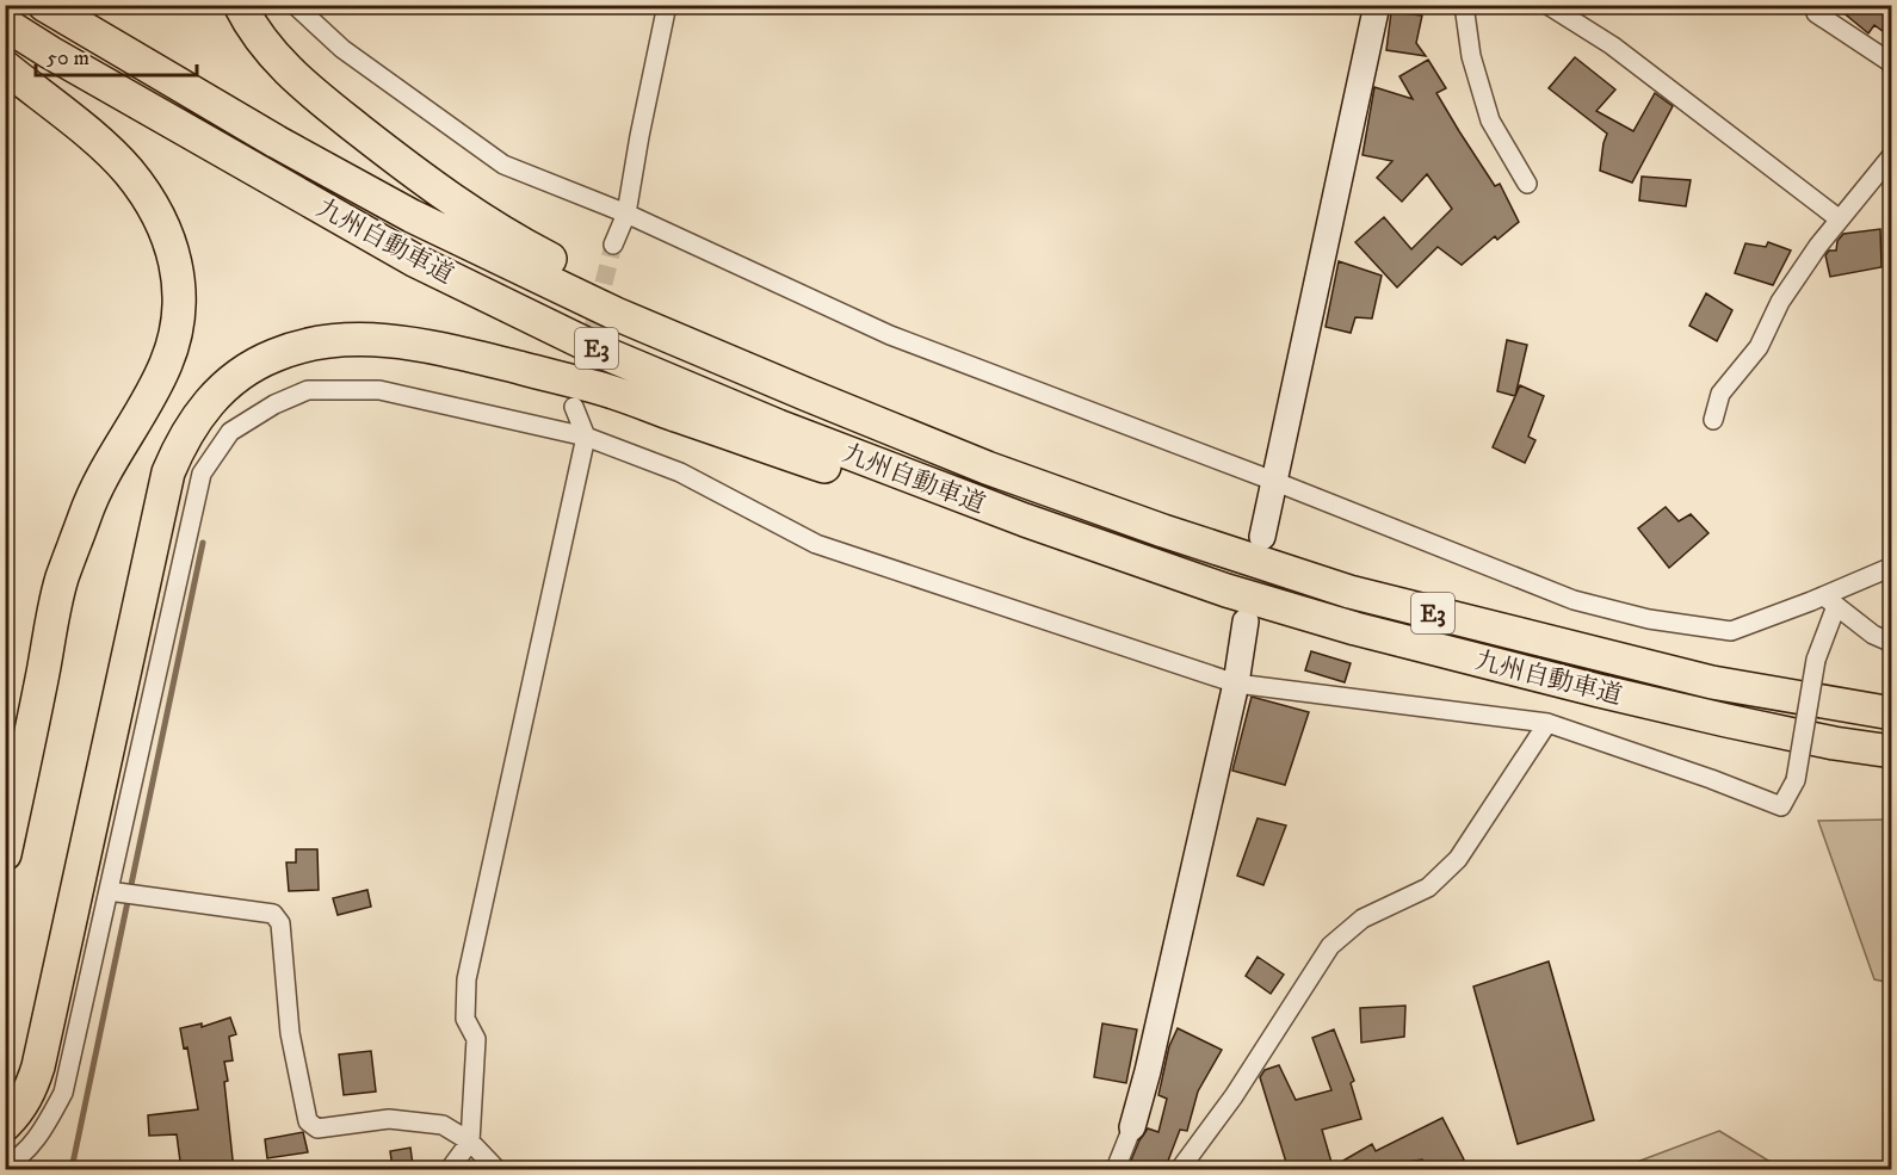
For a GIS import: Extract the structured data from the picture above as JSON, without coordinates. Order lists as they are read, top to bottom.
{
  "streets": {
    "highway": ["九州自動車道", "E3"]
  },
  "scale_bar": "50 m"
}
